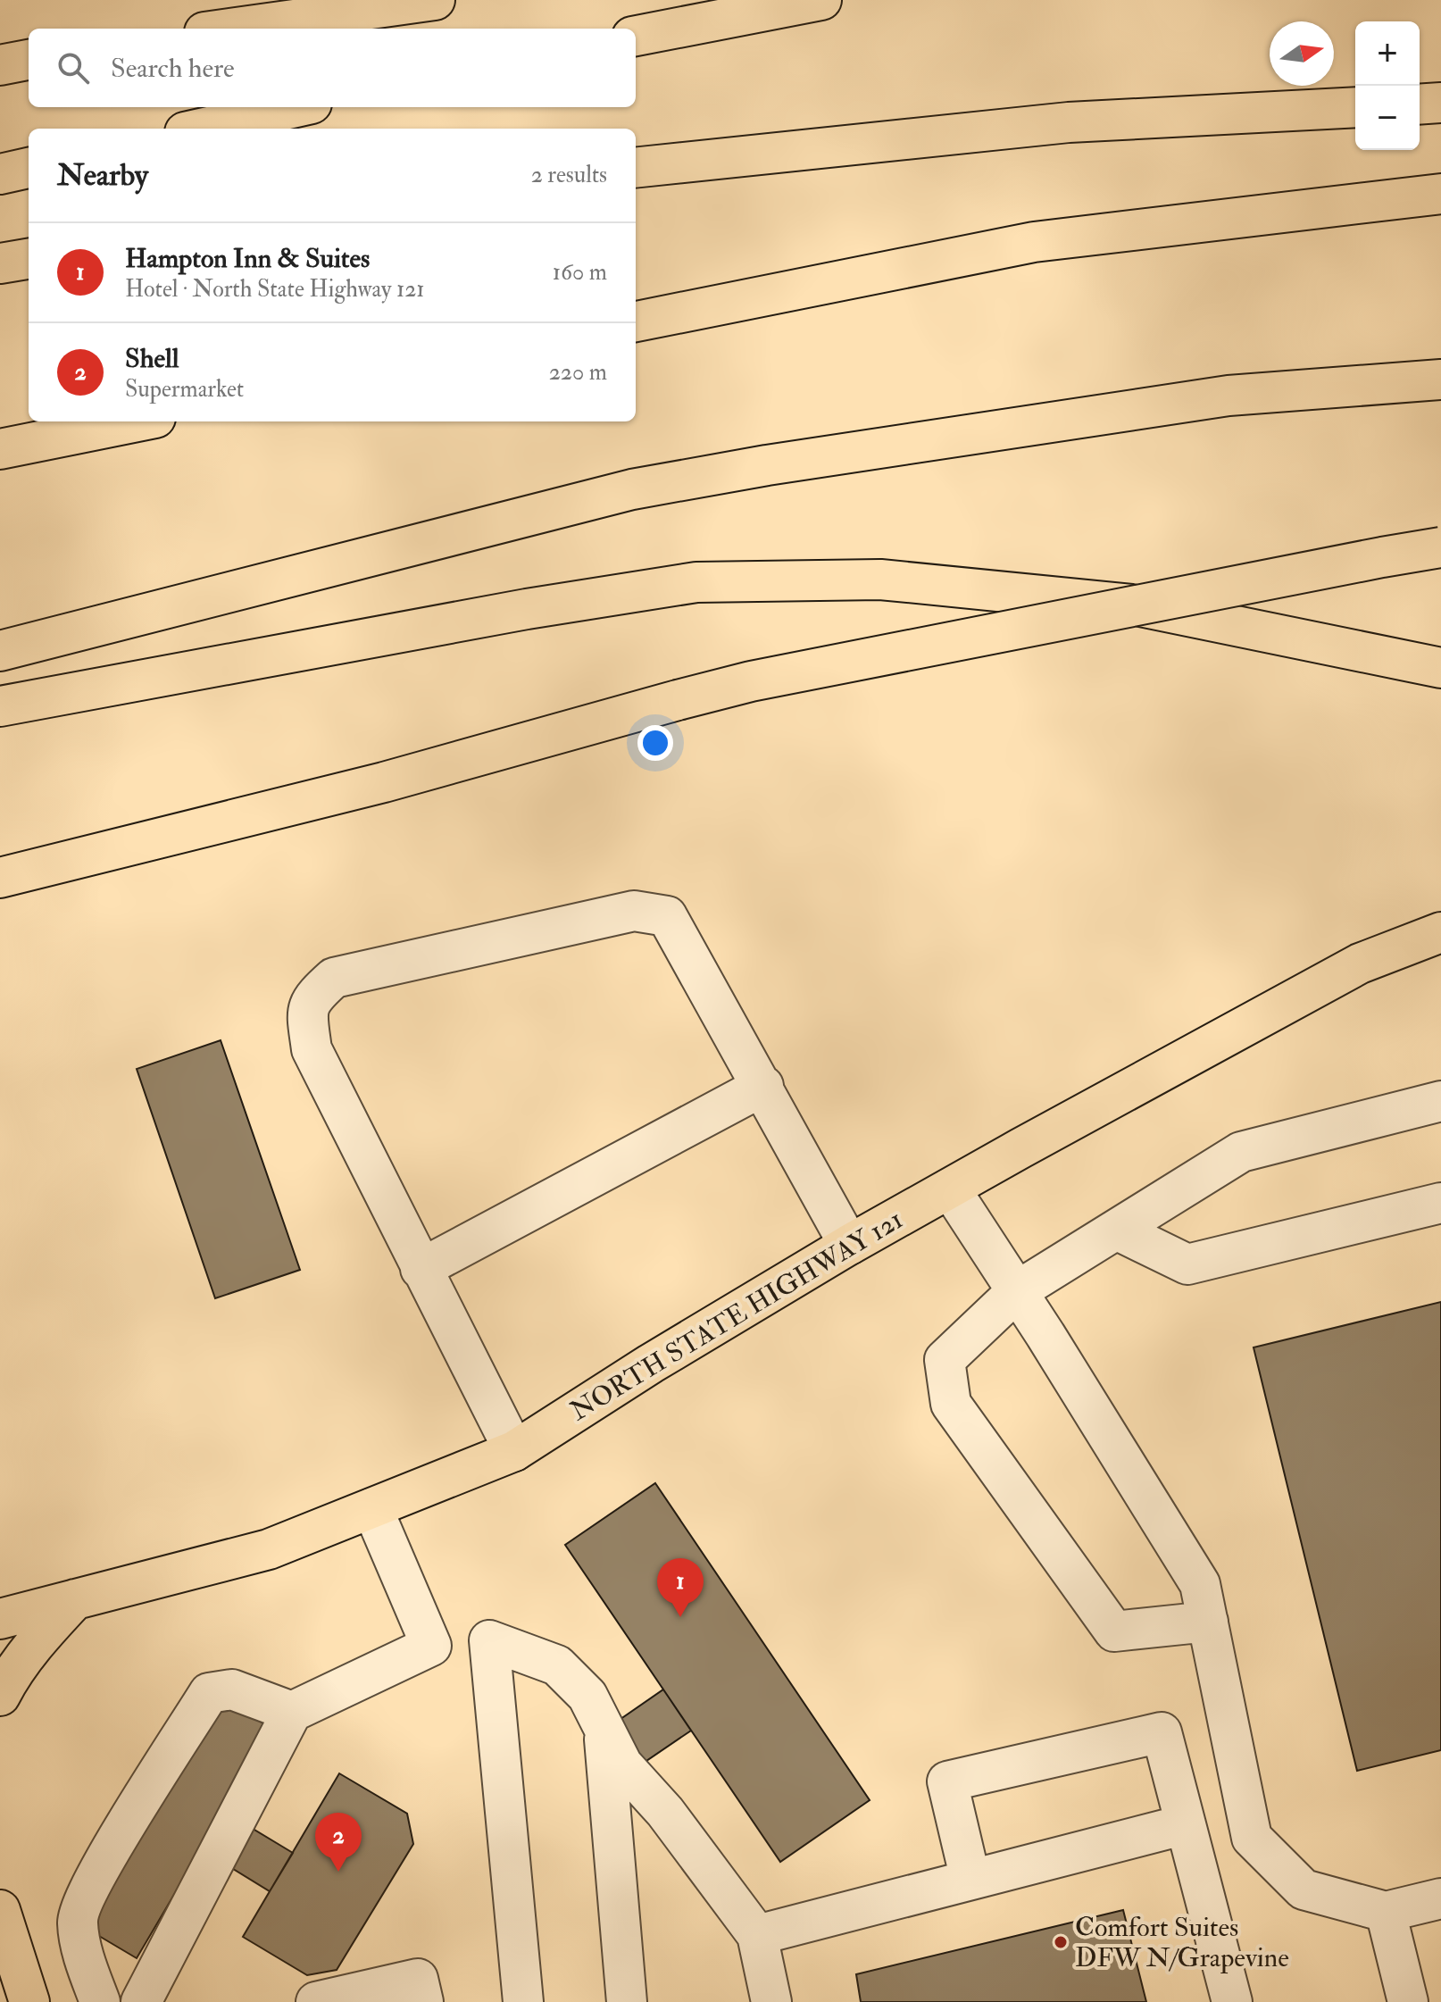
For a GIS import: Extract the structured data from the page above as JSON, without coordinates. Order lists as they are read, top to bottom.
{
  "streets": {
    "main road": ["NORTH STATE HIGHWAY 121"]
  },
  "places": ["Comfort Suites DFW N/Grapevine"],
  "north": "right",
  "page": {
    "map_buttons": ["+", "−"],
    "search": "Search here",
    "heading": ["Nearby", "2 results"],
    "list": [
      {
        "mark": "1",
        "name": "Hampton Inn & Suites",
        "note": "Hotel · North State Highway 121",
        "value": "160 m"
      },
      {
        "mark": "2",
        "name": "Shell",
        "note": "Supermarket",
        "value": "220 m"
      }
    ],
    "pins": ["1", "2"]
  }
}
